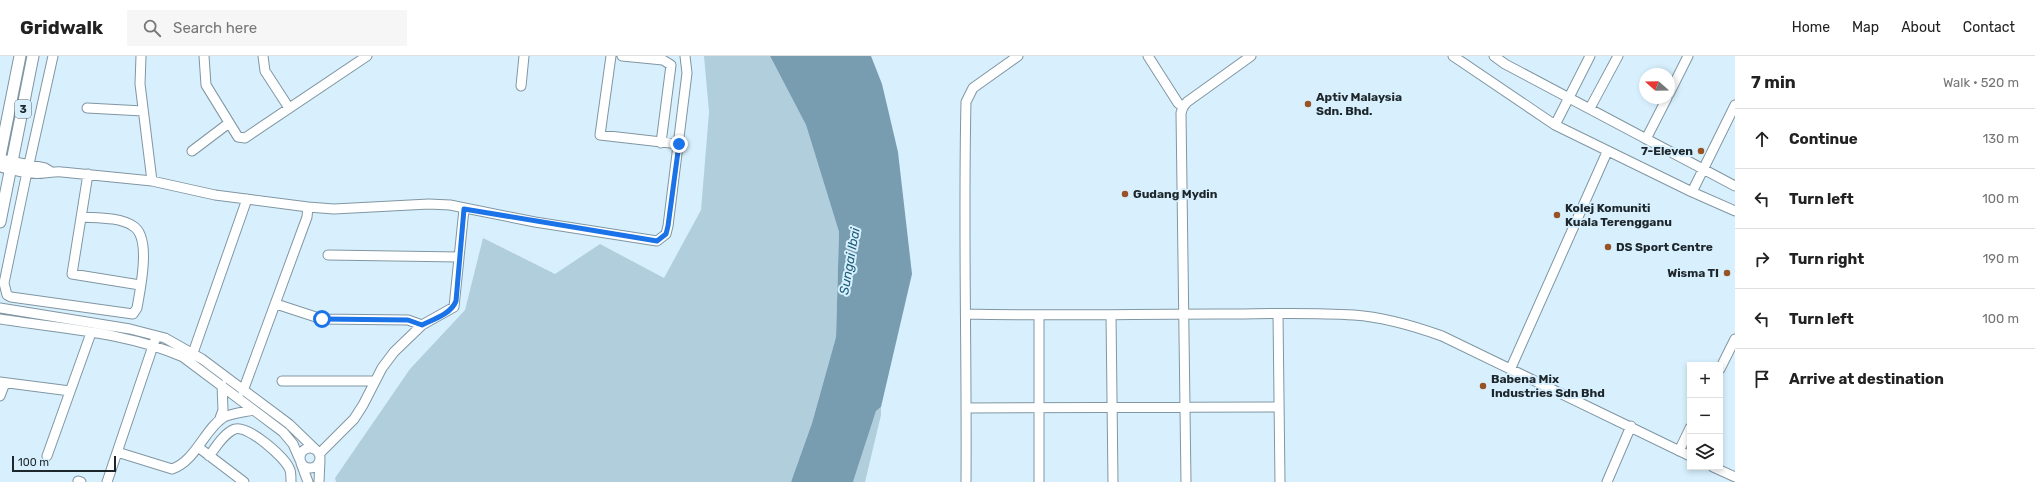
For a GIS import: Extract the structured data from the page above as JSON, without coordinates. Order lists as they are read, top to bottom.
{
  "streets": {
    "main road": ["3"]
  },
  "water": ["Sungai Ibai"],
  "places": [
    "Aptiv Malaysia Sdn. Bhd.",
    "7-Eleven",
    "Gudang Mydin",
    "Kolej Komuniti Kuala Terengganu",
    "DS Sport Centre",
    "Wisma TI",
    "Babena Mix Industries Sdn Bhd"
  ],
  "scale_bar": "100 m",
  "north": "left",
  "page": {
    "header": "Gridwalk",
    "search": "Search here",
    "nav": [
      "Home",
      "Map",
      "About",
      "Contact"
    ],
    "heading": ["7 min", "Walk · 520 m"],
    "list": [
      ["Continue", "130 m"],
      ["Turn left", "100 m"],
      ["Turn right", "190 m"],
      ["Turn left", "100 m"],
      "Arrive at destination"
    ],
    "map_buttons": ["+", "−"],
    "scale": "100 m"
  }
}
